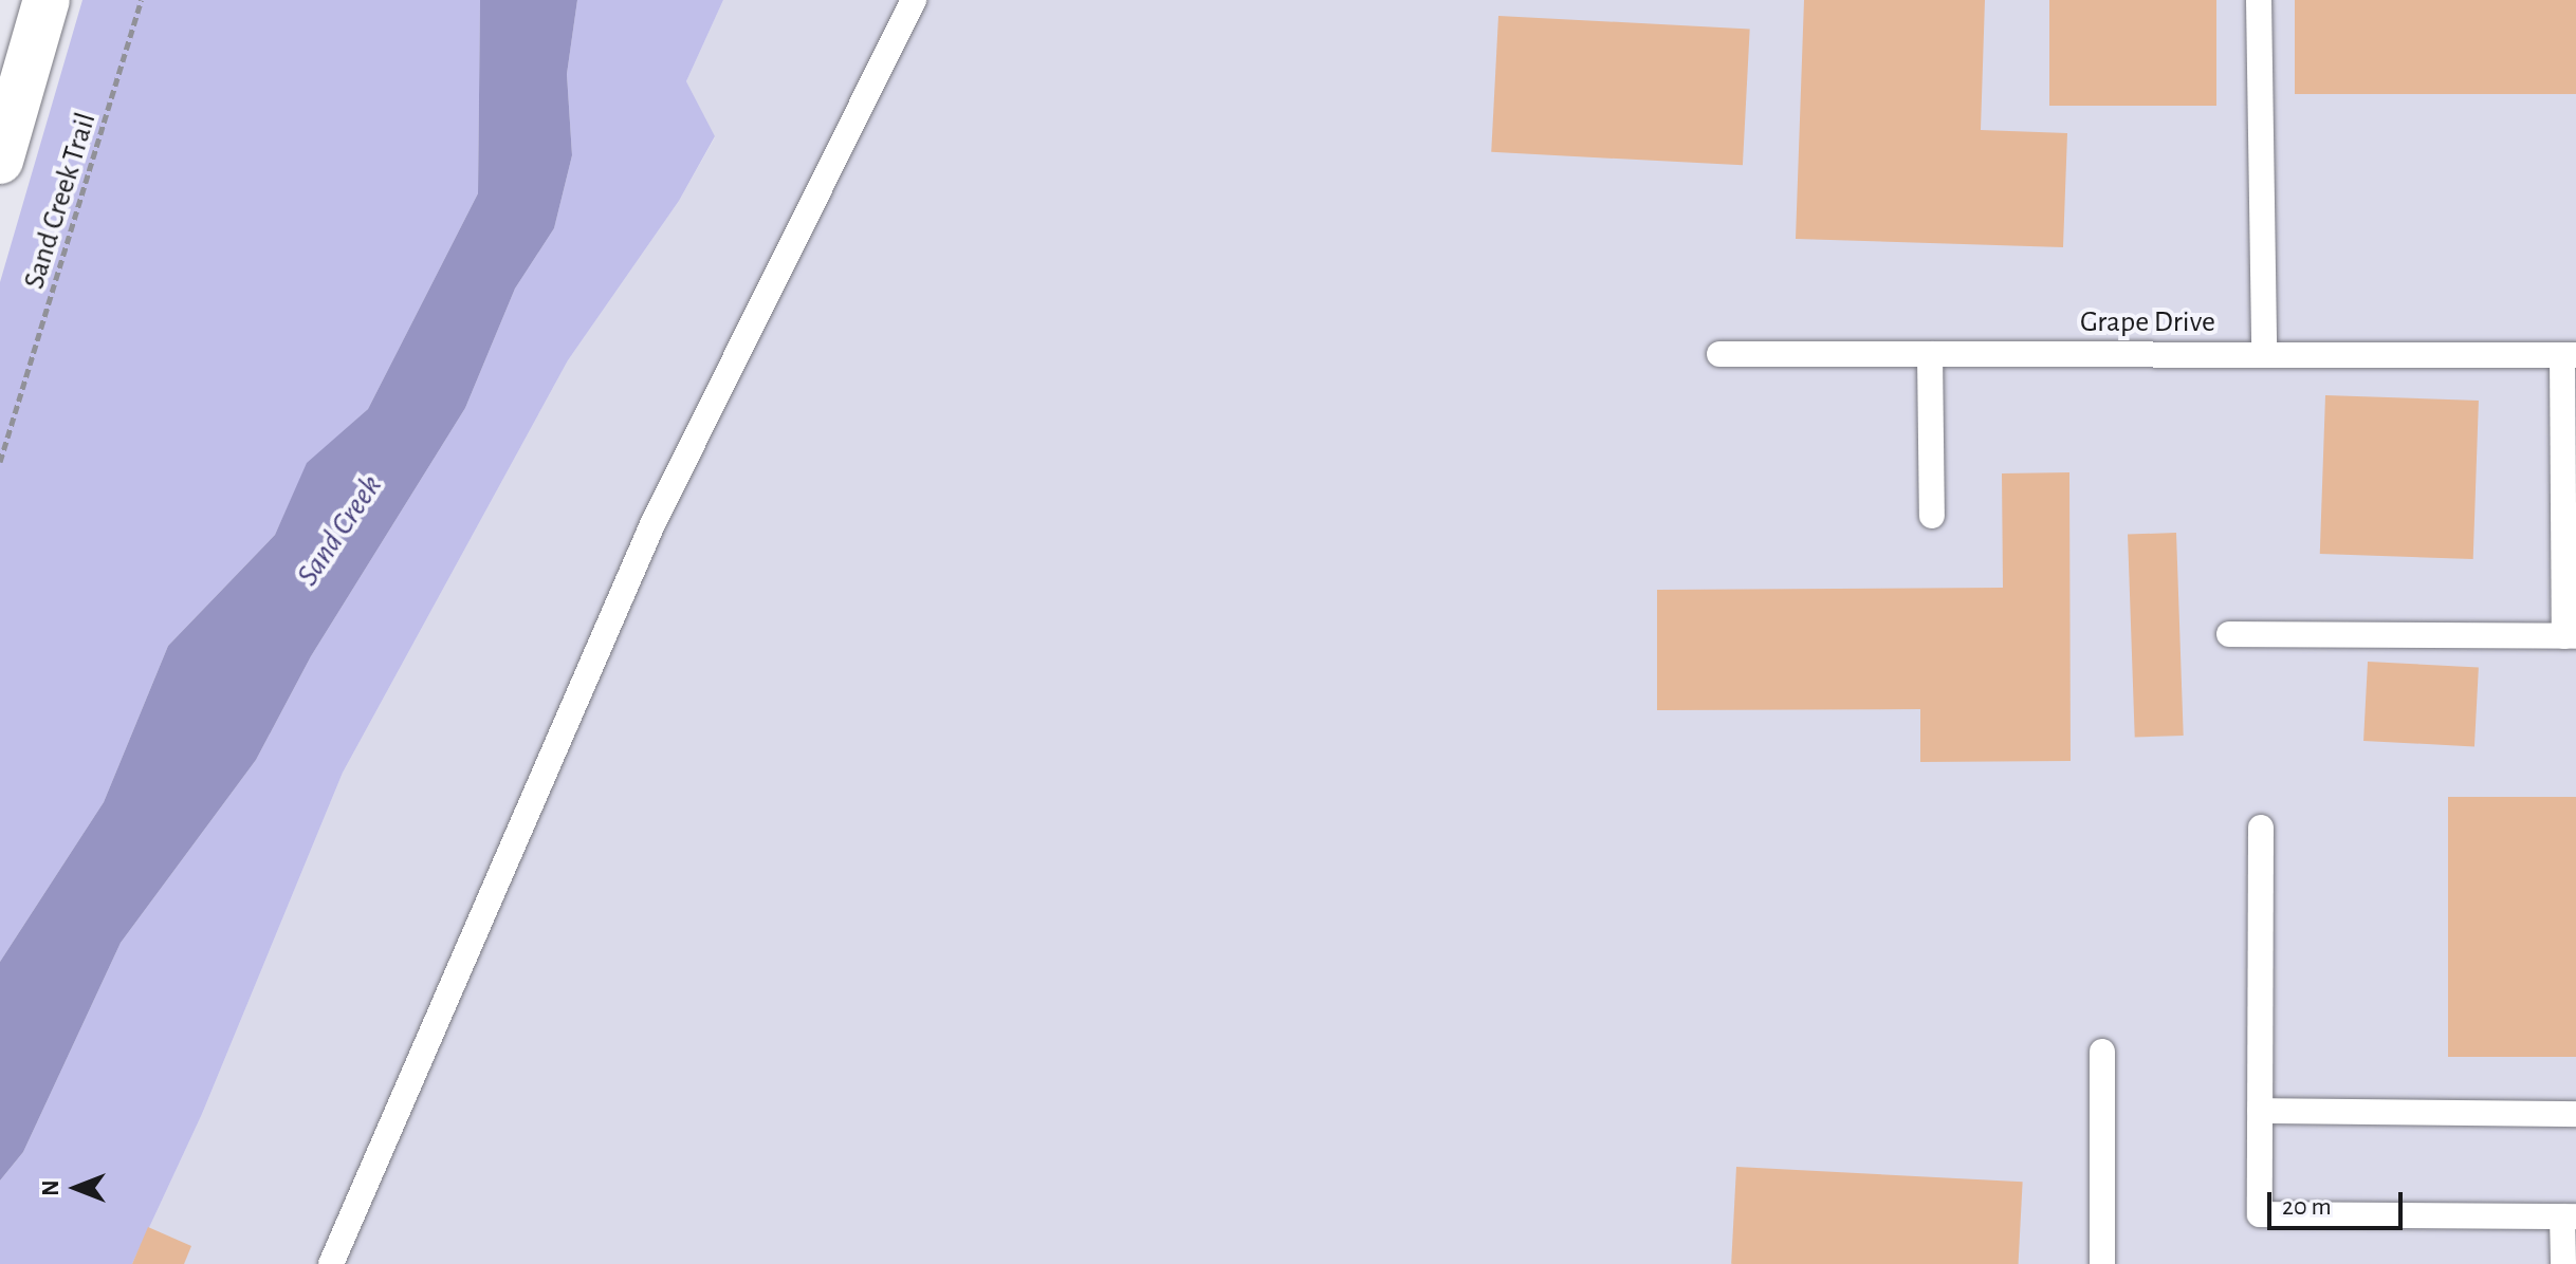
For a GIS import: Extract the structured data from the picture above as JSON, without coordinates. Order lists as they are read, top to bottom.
{
  "streets": {
    "lane": ["Grape Drive"],
    "path": ["Sand Creek Trail"]
  },
  "water": ["Sand Creek"],
  "scale_bar": "20 m",
  "north": "left"
}
